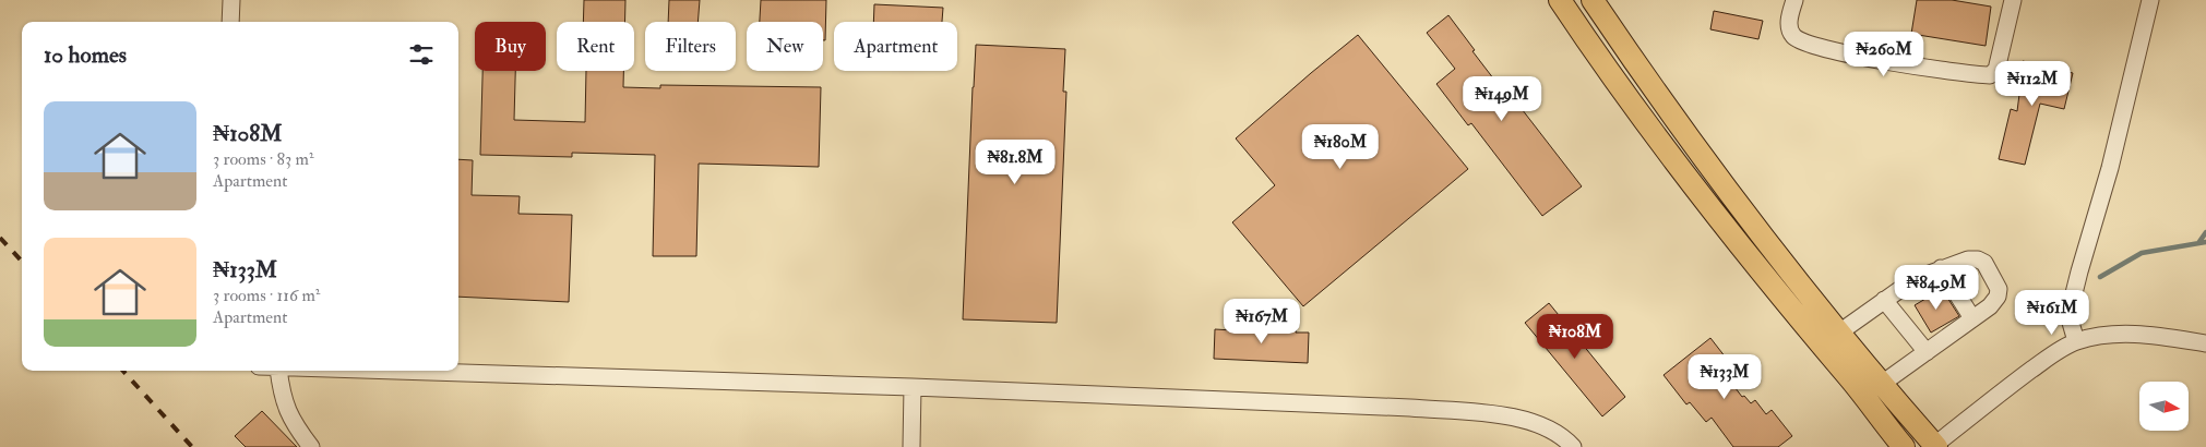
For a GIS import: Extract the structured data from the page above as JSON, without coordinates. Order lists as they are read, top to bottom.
{
  "north": "right",
  "page": {
    "chip": [
      "Buy",
      "Rent",
      "Filters",
      "New",
      "Apartment"
    ],
    "heading": "10 homes",
    "price": [
      "₦260M",
      "₦112M",
      "₦149M",
      "₦180M",
      "₦81.8M",
      "₦84.9M",
      "₦161M",
      "₦167M",
      "₦108M",
      "₦133M"
    ],
    "list": [
      {
        "name": "₦108M",
        "note": "3 rooms · 83 m² · Apartment"
      },
      {
        "name": "₦133M",
        "note": "3 rooms · 116 m² · Apartment"
      }
    ]
  }
}
